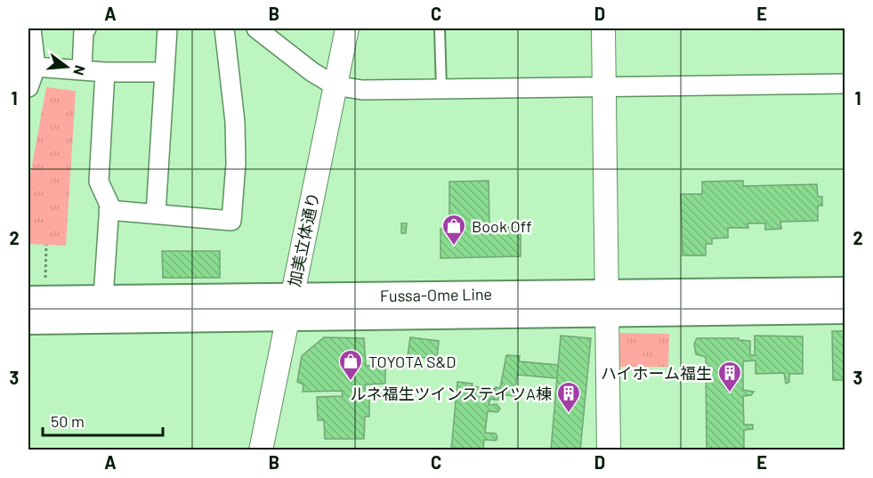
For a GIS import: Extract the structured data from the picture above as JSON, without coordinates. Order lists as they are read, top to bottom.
{
  "streets": {
    "main road": ["Fussa-Ome Line"],
    "street": ["加美立体通り"]
  },
  "crossings": [
    ["加美立体通り", "Fussa-Ome Line"]
  ],
  "places": {
    "shop": ["Book Off", "TOYOTA S&D"],
    "building": ["ハイホーム福生", "ルネ福生ツインステイツA棟"]
  },
  "scale_bar": "50 m",
  "north": "right",
  "grid": {
    "columns": [
      "A",
      "B",
      "C",
      "D",
      "E"
    ],
    "rows": ["1", "2", "3"]
  }
}
